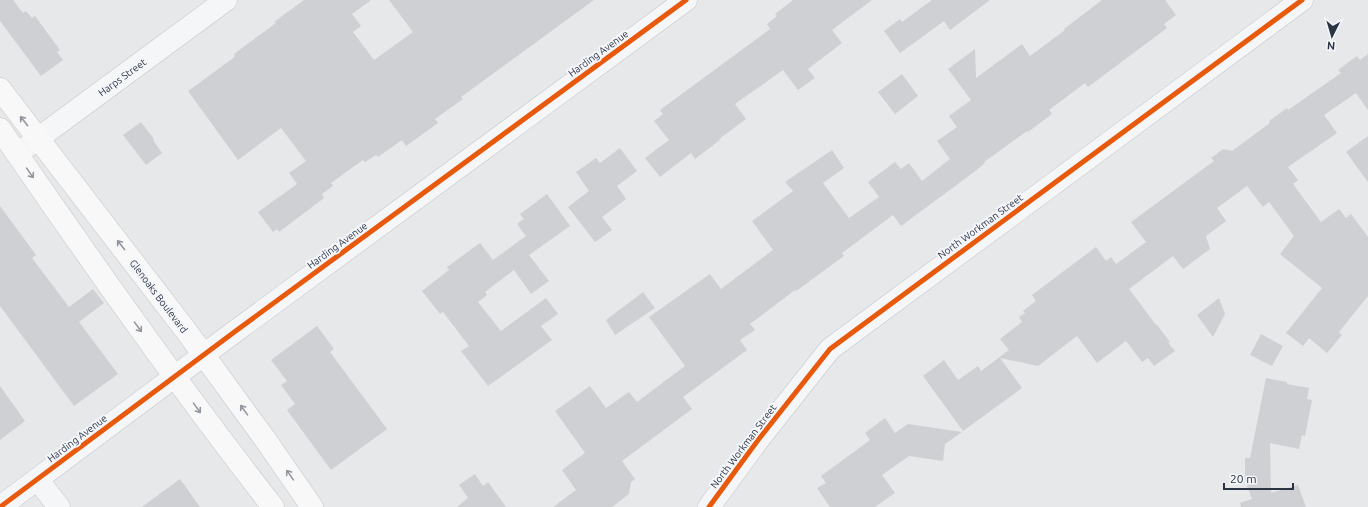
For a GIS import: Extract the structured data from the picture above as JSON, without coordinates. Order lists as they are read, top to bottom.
{
  "streets": {
    "main road": ["Glenoaks Boulevard"],
    "street": ["Harding Avenue", "Harps Street", "North Workman Street"]
  },
  "crossings": [
    ["Harding Avenue", "Glenoaks Boulevard"],
    ["Harps Street", "Glenoaks Boulevard"]
  ],
  "scale_bar": "20 m",
  "north": "bottom"
}
